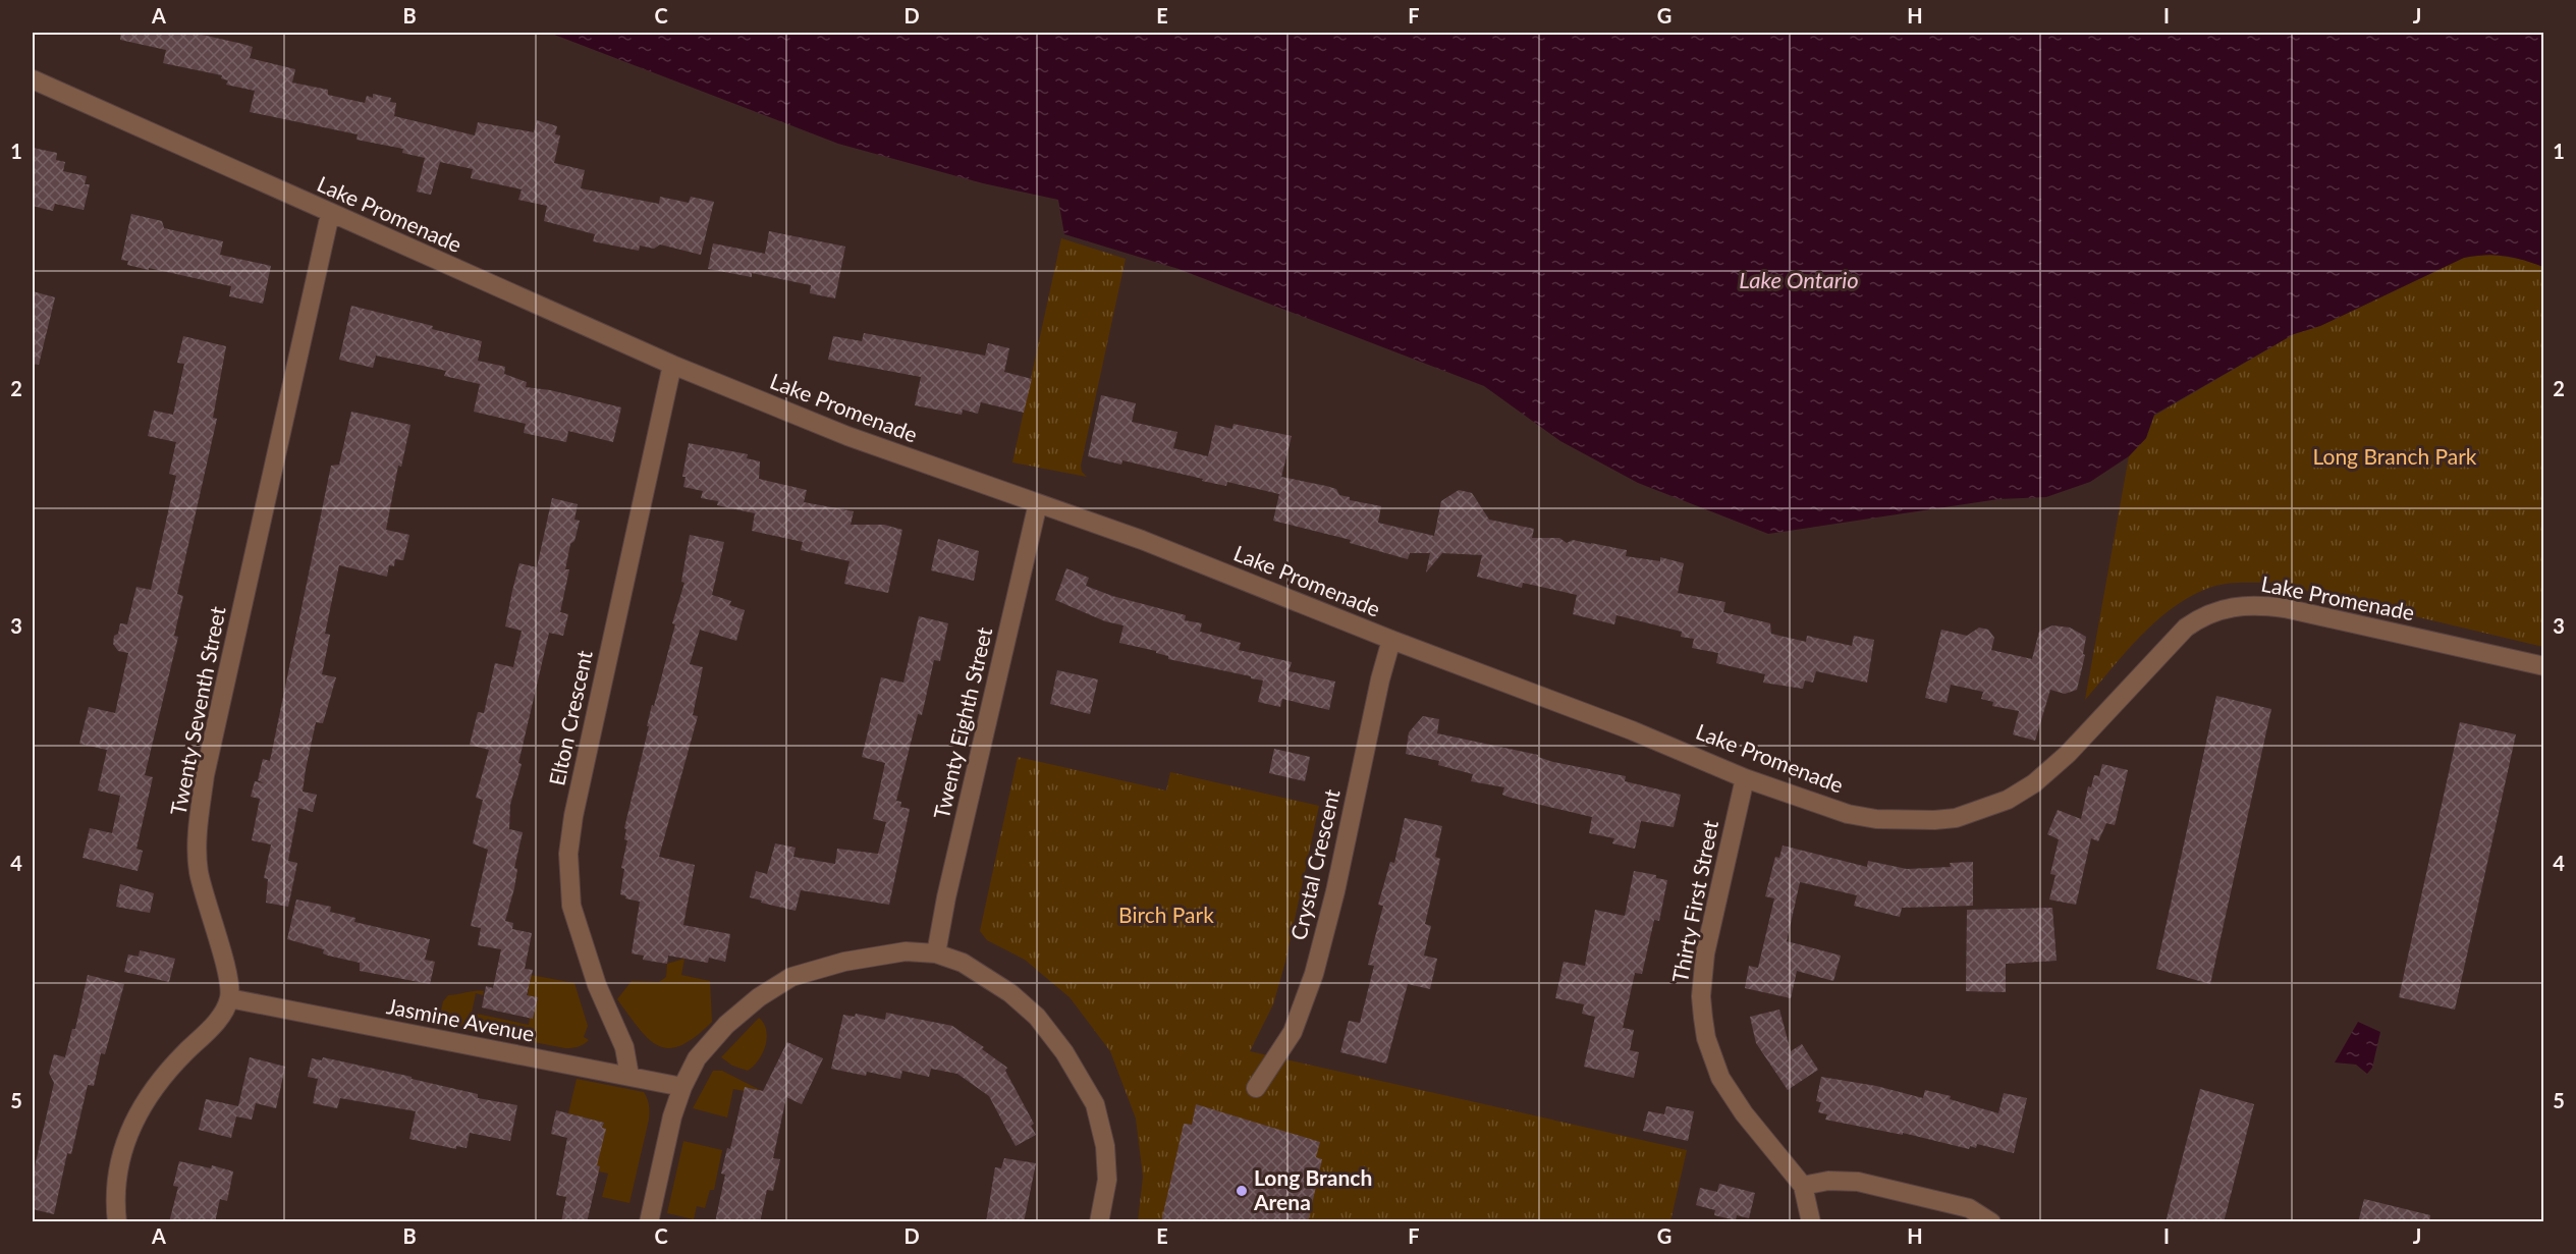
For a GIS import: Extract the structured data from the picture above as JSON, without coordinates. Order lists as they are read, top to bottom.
{
  "streets": {
    "street": [
      "Lake Promenade",
      "Twenty Seventh Street",
      "Elton Crescent",
      "Twenty Eighth Street",
      "Crystal Crescent",
      "Thirty First Street",
      "Jasmine Avenue"
    ]
  },
  "crossings": [
    ["Lake Promenade", "Twenty Seventh Street"],
    ["Lake Promenade", "Elton Crescent"],
    ["Lake Promenade", "Twenty Eighth Street"],
    ["Lake Promenade", "Crystal Crescent"],
    ["Lake Promenade", "Thirty First Street"],
    ["Twenty Seventh Street", "Jasmine Avenue"],
    ["Elton Crescent", "Jasmine Avenue"]
  ],
  "water": ["Lake Ontario"],
  "parks": ["Long Branch Park", "Birch Park"],
  "places": ["Long Branch Arena"],
  "grid": {
    "columns": [
      "A",
      "B",
      "C",
      "D",
      "E",
      "F",
      "G",
      "H",
      "I",
      "J"
    ],
    "rows": [
      "1",
      "2",
      "3",
      "4",
      "5"
    ]
  }
}
